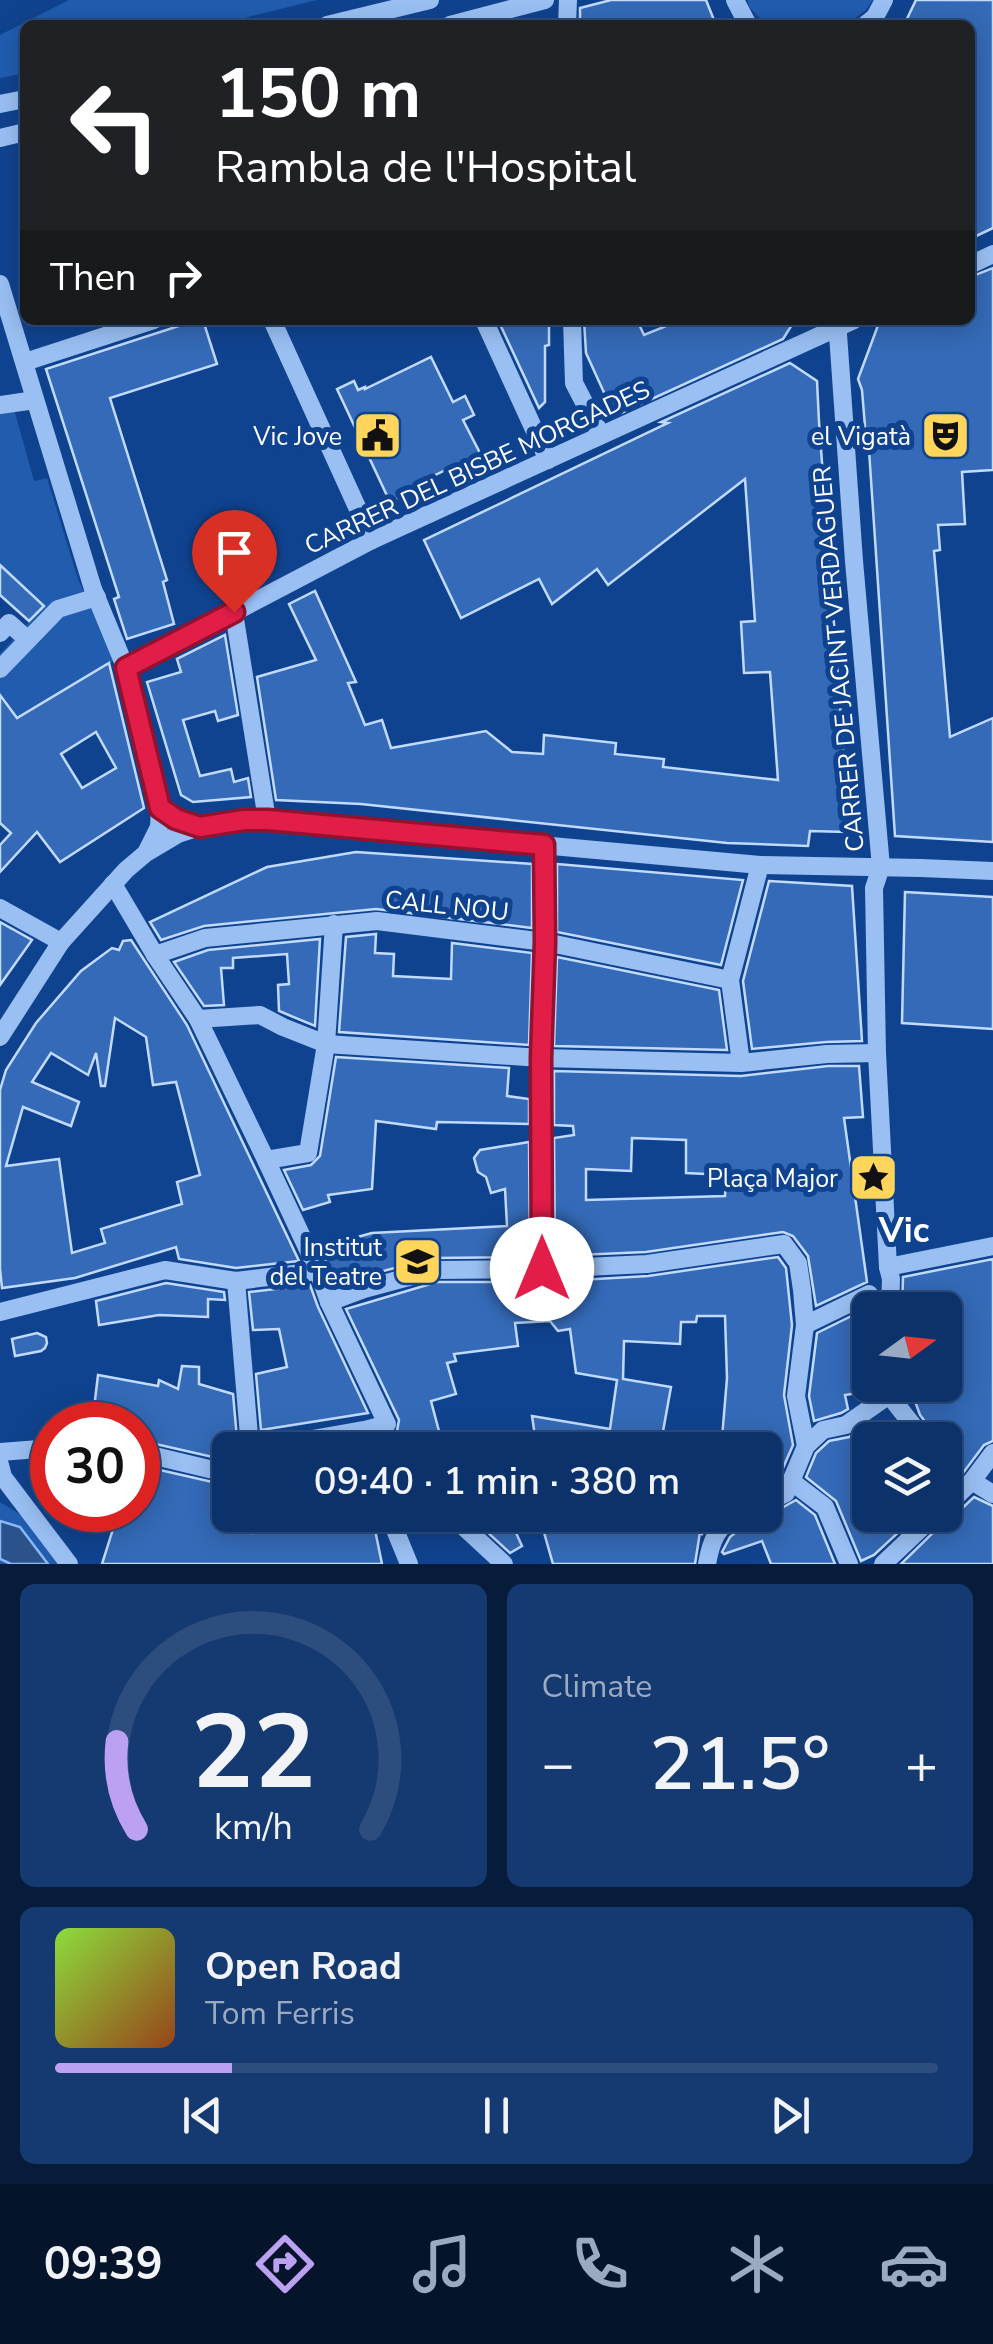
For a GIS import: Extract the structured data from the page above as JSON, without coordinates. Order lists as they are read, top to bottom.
{
  "streets": {
    "street": ["CARRER DEL BISBE MORGADES", "CARRER DE JACINT VERDAGUER", "CALL NOU"]
  },
  "districts": ["Vic"],
  "places": {
    "public building": ["Vic Jove"],
    "theatre": ["el Vigatà"],
    "place": ["Plaça Major"],
    "school or university": ["Institut del Teatre"]
  },
  "north": "right",
  "page": {
    "turn": ["150 m", "Rambla de l'Hospital"],
    "then": "Then",
    "limit": "30",
    "trip": "09:40 · 1 min · 380 m",
    "tile": "Climate",
    "heat": ["−", "21.5°", "+"],
    "song": ["Open Road", "Tom Ferris"],
    "tabs": "09:39",
    "gauge": ["22", "km/h"]
  }
}
